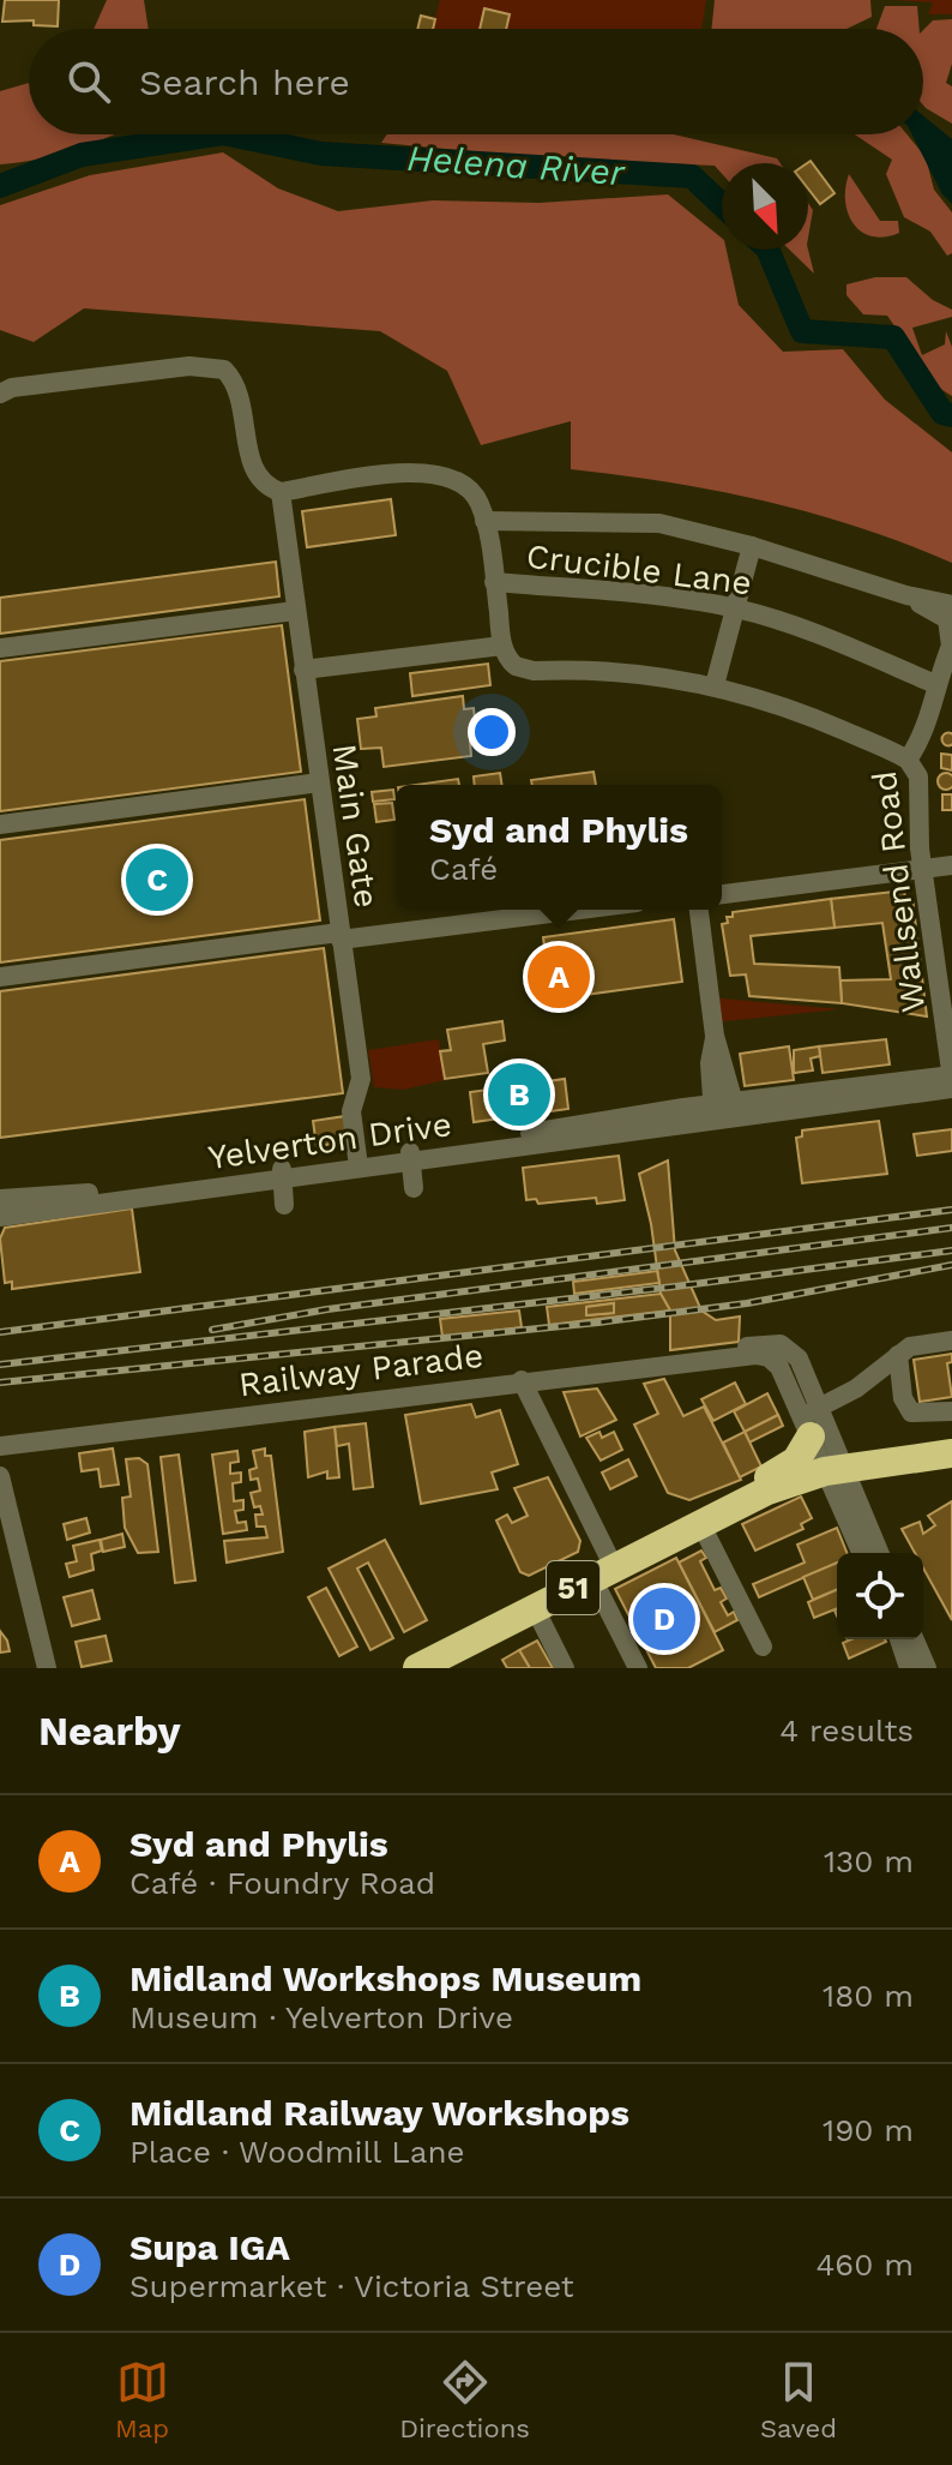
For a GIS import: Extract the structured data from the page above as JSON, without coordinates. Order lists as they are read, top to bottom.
{
  "streets": {
    "highway": ["51"],
    "street": [
      "Crucible Lane",
      "Main Gate",
      "Wallsend Road",
      "Yelverton Drive",
      "Railway Parade"
    ]
  },
  "crossings": [
    ["Crucible Lane", "Wallsend Road"],
    ["Main Gate", "Yelverton Drive"],
    ["Wallsend Road", "Yelverton Drive"]
  ],
  "water": ["Helena River"],
  "north": "bottom right",
  "page": {
    "search": "Search here",
    "popup": ["Syd and Phylis", "Café"],
    "pins": [
      "C",
      "A",
      "B",
      "D"
    ],
    "heading": ["Nearby", "4 results"],
    "list": [
      {
        "mark": "A",
        "name": "Syd and Phylis",
        "note": "Café · Foundry Road",
        "value": "130 m"
      },
      {
        "mark": "B",
        "name": "Midland Workshops Museum",
        "note": "Museum · Yelverton Drive",
        "value": "180 m"
      },
      {
        "mark": "C",
        "name": "Midland Railway Workshops",
        "note": "Place · Woodmill Lane",
        "value": "190 m"
      },
      {
        "mark": "D",
        "name": "Supa IGA",
        "note": "Supermarket · Victoria Street",
        "value": "460 m"
      }
    ],
    "nav": ["Map", "Directions", "Saved"]
  }
}
